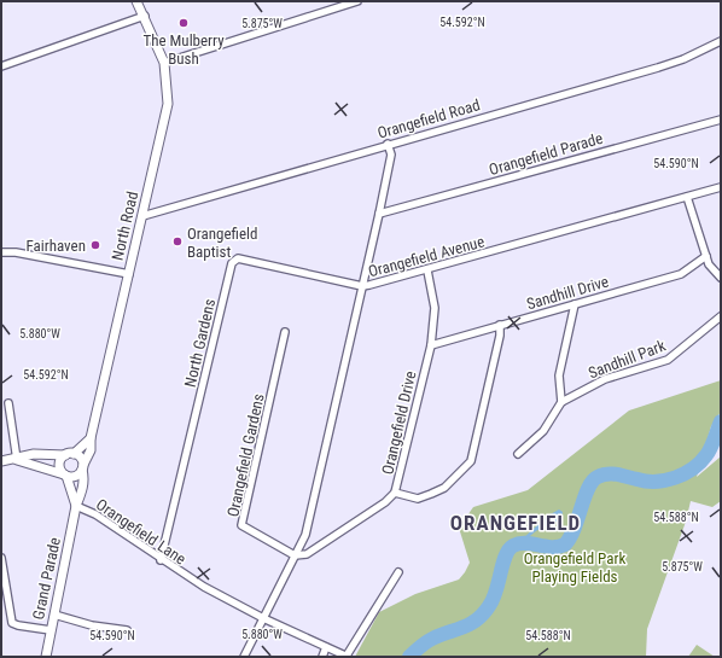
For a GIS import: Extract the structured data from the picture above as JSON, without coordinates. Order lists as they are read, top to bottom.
{
  "streets": {
    "street": [
      "Orangefield Road",
      "Orangefield Parade",
      "North Road",
      "Orangefield Avenue",
      "Sandhill Drive",
      "North Gardens",
      "Sandhill Park",
      "Orangefield Drive",
      "Orangefield Gardens",
      "Orangefield Lane",
      "Grand Parade"
    ]
  },
  "crossings": [
    ["Orangefield Road", "North Road"],
    ["North Road", "Grand Parade"],
    ["Orangefield Avenue", "North Gardens"],
    ["Orangefield Avenue", "Orangefield Drive"],
    ["Orangefield Avenue", "Orangefield Gardens"],
    ["Orangefield Avenue", "Orangefield Lane"],
    ["Sandhill Drive", "Orangefield Drive"],
    ["North Gardens", "Orangefield Lane"],
    ["Orangefield Drive", "Orangefield Gardens"],
    ["Orangefield Lane", "Grand Parade"]
  ],
  "districts": ["ORANGEFIELD"],
  "parks": ["Orangefield Park Playing Fields"],
  "places": ["The Mulberry Bush", "Orangefield Baptist", "Fairhaven"],
  "coordinates": [
    "54.592°N",
    "5.875°W",
    "54.590°N",
    "5.880°W",
    "54.588°N"
  ]
}
